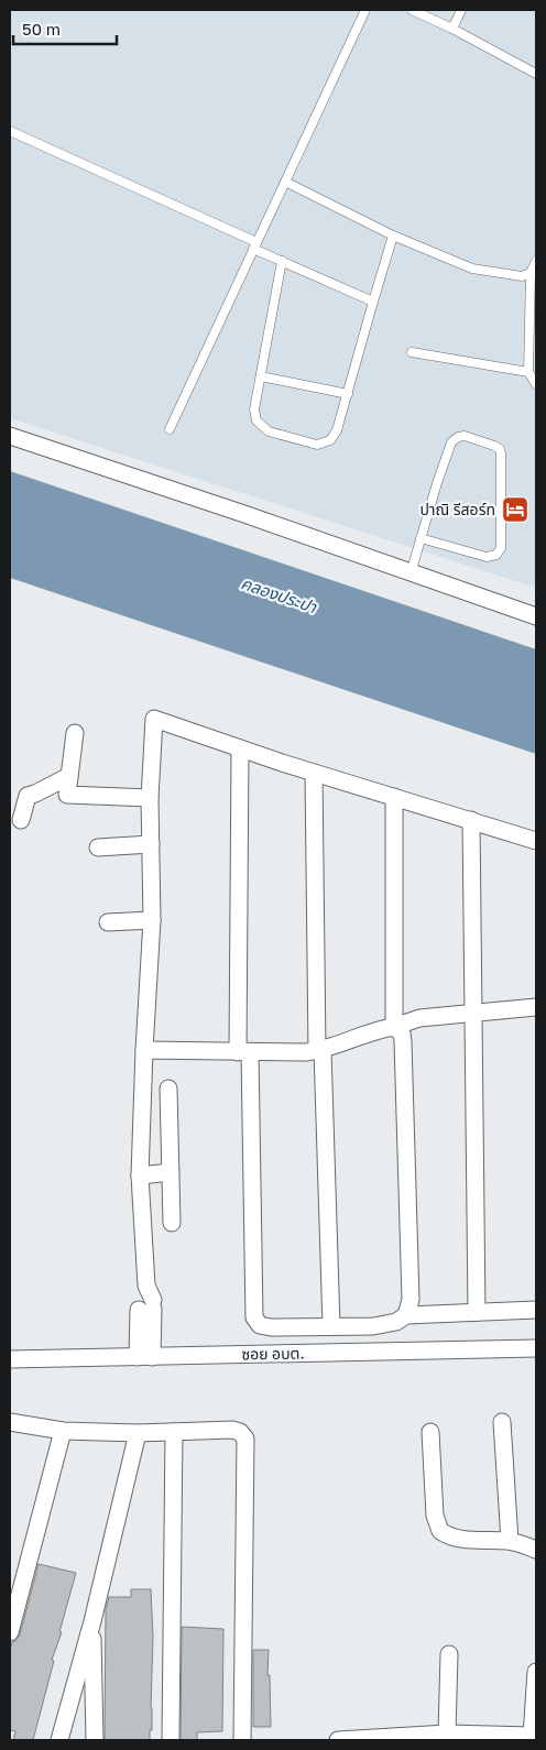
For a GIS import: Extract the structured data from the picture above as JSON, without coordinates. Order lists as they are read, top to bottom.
{
  "streets": {
    "street": ["ซอย อบต."]
  },
  "water": ["คลองประปา"],
  "places": {
    "hotel": ["ปาณิ รีสอร์ท"]
  },
  "scale_bar": "50 m"
}
